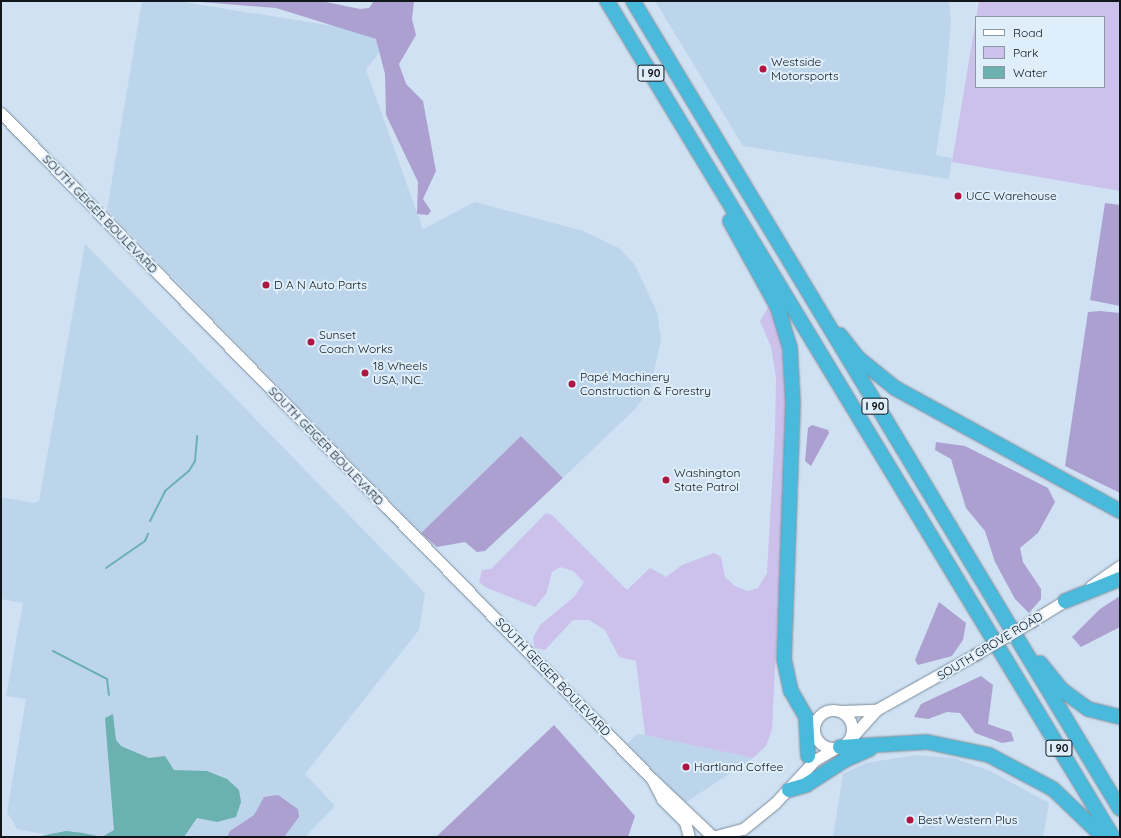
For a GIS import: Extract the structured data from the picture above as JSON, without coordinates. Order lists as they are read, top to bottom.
{
  "streets": {
    "highway": ["I 90"],
    "street": ["SOUTH GEIGER BOULEVARD", "SOUTH GROVE ROAD"]
  },
  "crossings": [
    ["SOUTH GEIGER BOULEVARD", "SOUTH GROVE ROAD"]
  ],
  "places": [
    "Westside Motorsports",
    "UCC Warehouse",
    "D A N Auto Parts",
    "Sunset Coach Works",
    "18 Wheels USA, INC.",
    "Papé Machinery Construction & Forestry",
    "Washington State Patrol",
    "Hartland Coffee",
    "Best Western Plus"
  ],
  "legend": ["Road", "Park", "Water"]
}
